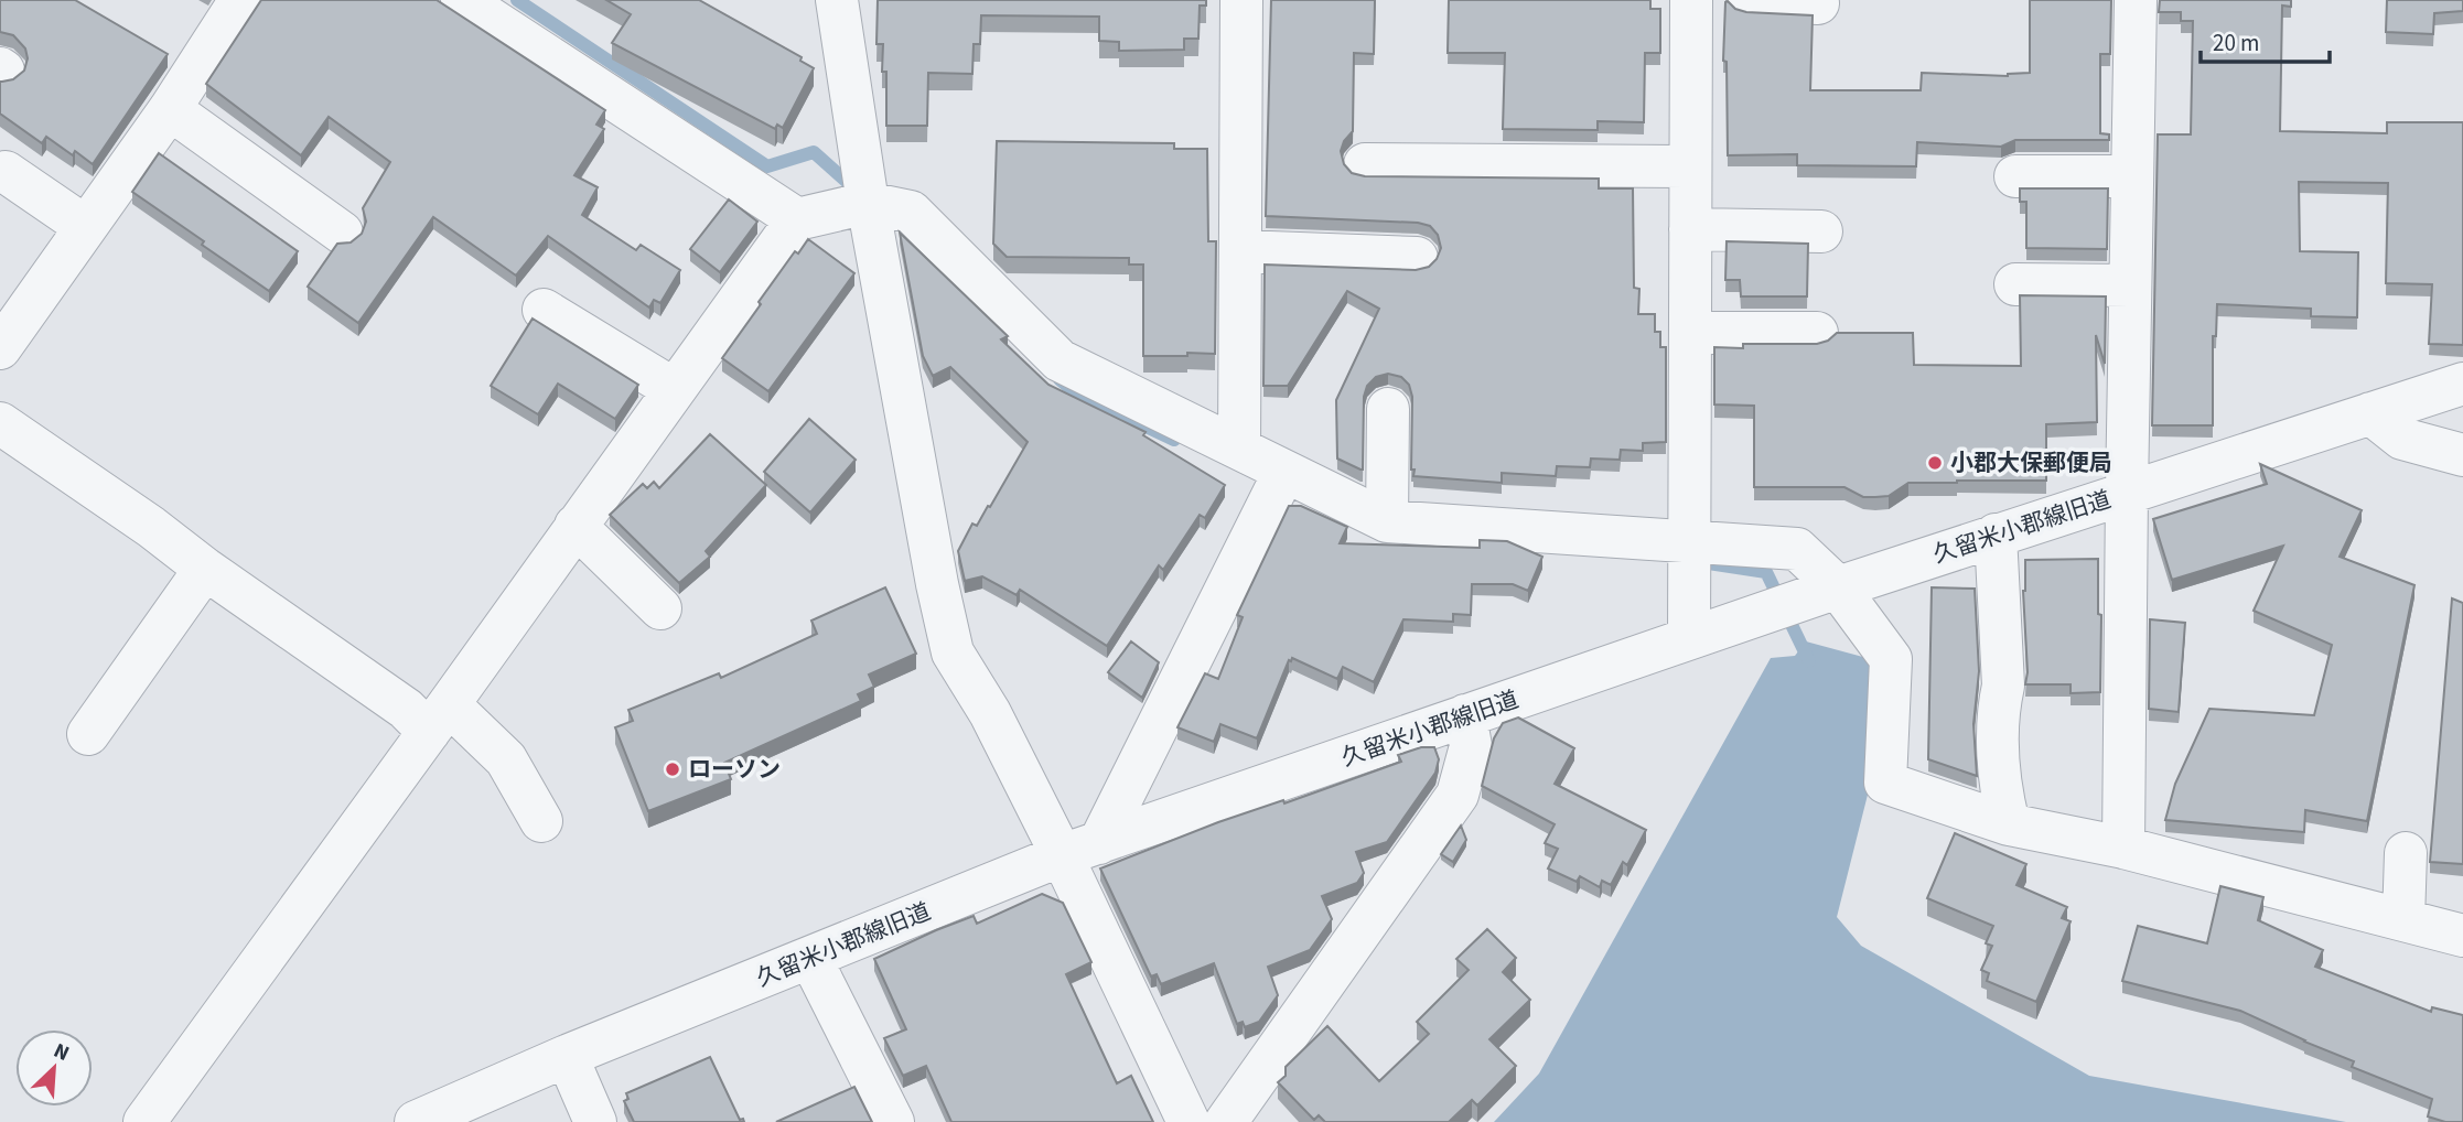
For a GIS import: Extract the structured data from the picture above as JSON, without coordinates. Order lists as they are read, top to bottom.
{
  "streets": {
    "street": ["久留米小郡線旧道"]
  },
  "places": ["小郡大保郵便局", "ローソン"],
  "scale_bar": "20 m",
  "north": "top right"
}
